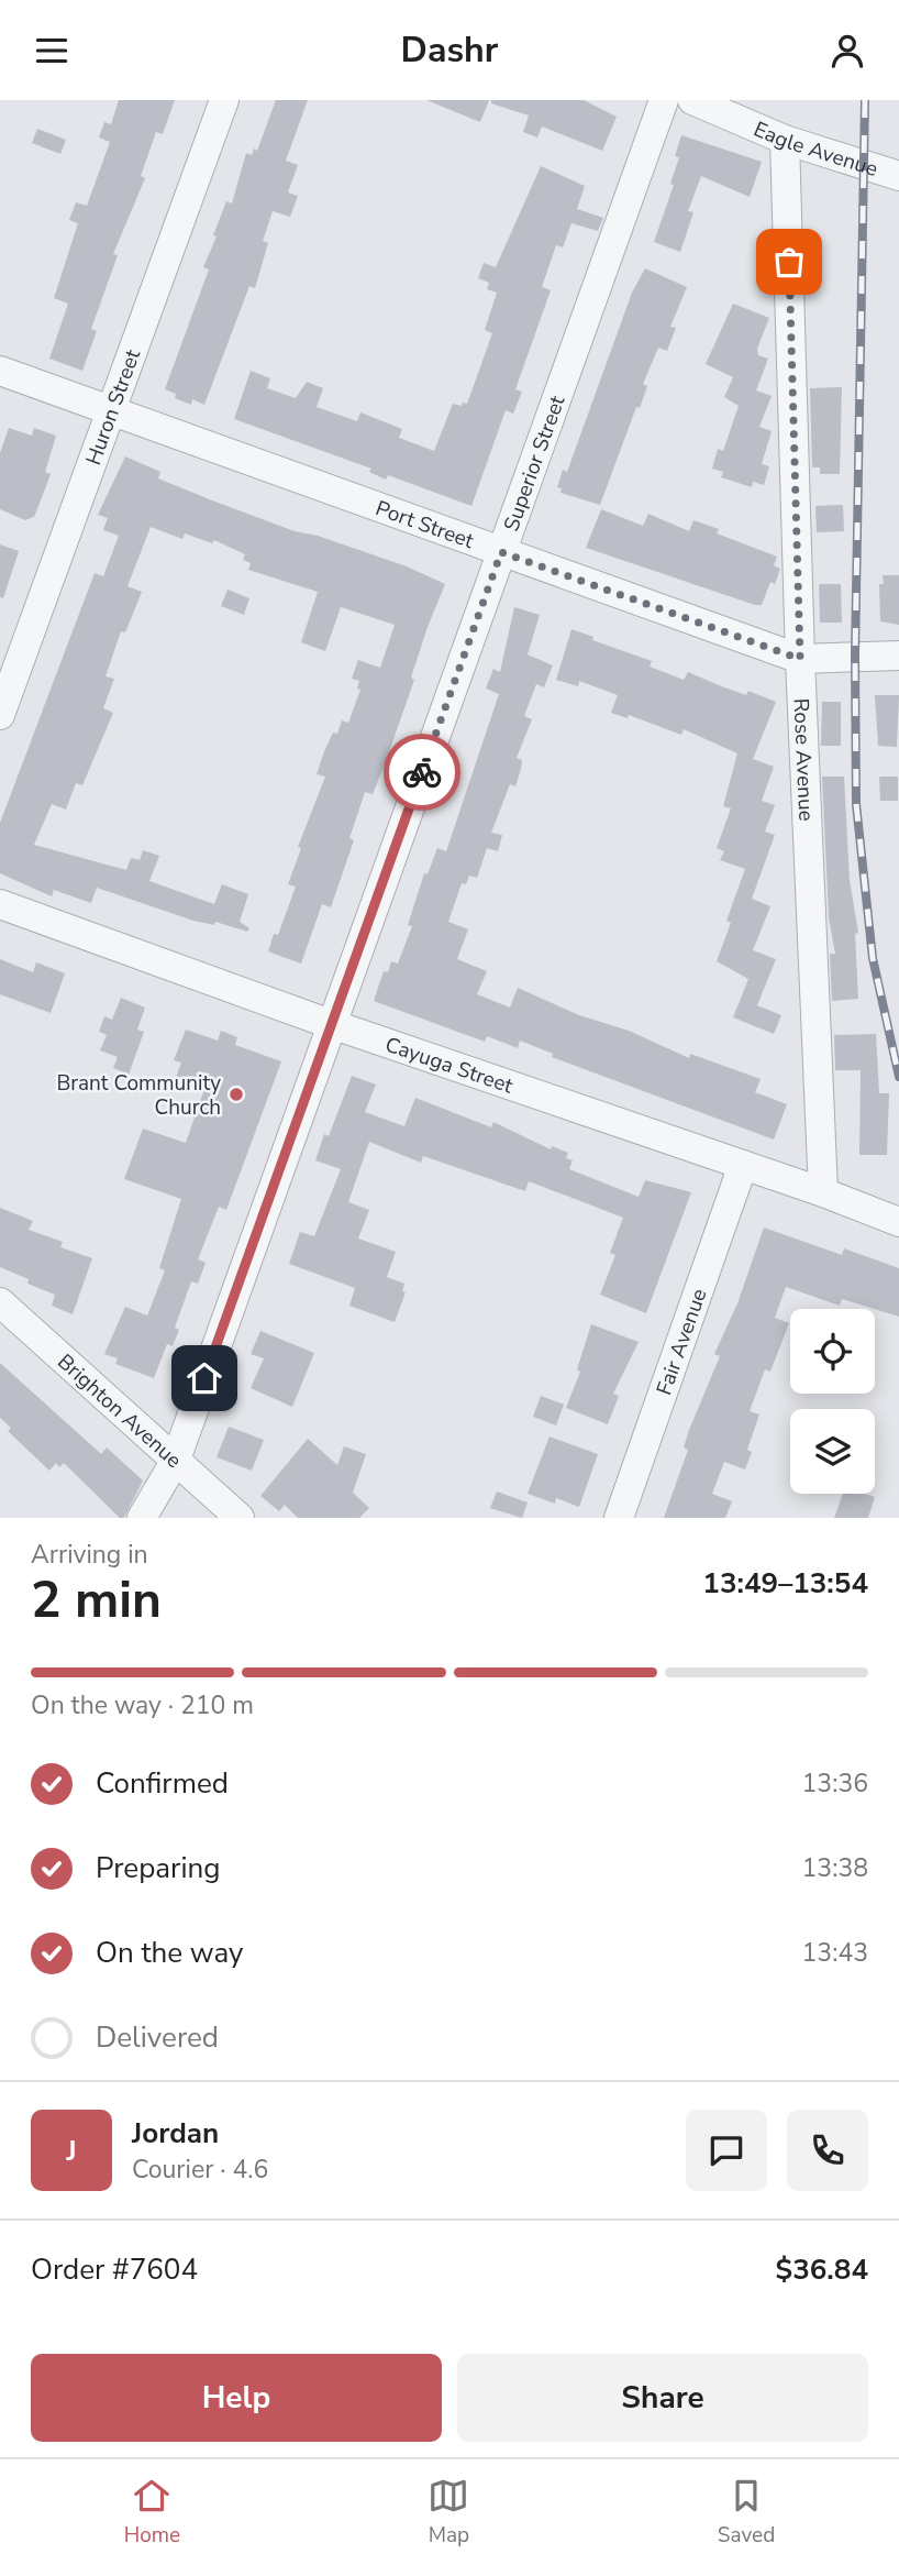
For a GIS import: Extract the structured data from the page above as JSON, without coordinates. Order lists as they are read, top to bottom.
{
  "streets": {
    "street": [
      "Eagle Avenue",
      "Huron Street",
      "Superior Street",
      "Port Street",
      "Rose Avenue",
      "Cayuga Street",
      "Fair Avenue",
      "Brighton Avenue"
    ]
  },
  "crossings": [
    ["Eagle Avenue", "Rose Avenue"],
    ["Huron Street", "Port Street"],
    ["Superior Street", "Port Street"],
    ["Superior Street", "Cayuga Street"],
    ["Superior Street", "Brighton Avenue"],
    ["Port Street", "Rose Avenue"],
    ["Rose Avenue", "Cayuga Street"],
    ["Cayuga Street", "Fair Avenue"]
  ],
  "places": ["Brant Community Church"],
  "page": {
    "header": "Dashr",
    "heading": ["2 min", "Arriving in", "13:49–13:54"],
    "panel": [
      "Jordan",
      "Courier · 4.6",
      "Order #7604",
      "$36.84"
    ],
    "bar": "On the way · 210 m",
    "list": [
      ["Confirmed", "13:36"],
      ["Preparing", "13:38"],
      ["On the way", "13:43"],
      "Delivered"
    ],
    "round": "J",
    "buttons": ["Help", "Share"],
    "tabs": ["Home", "Map", "Saved"]
  }
}
